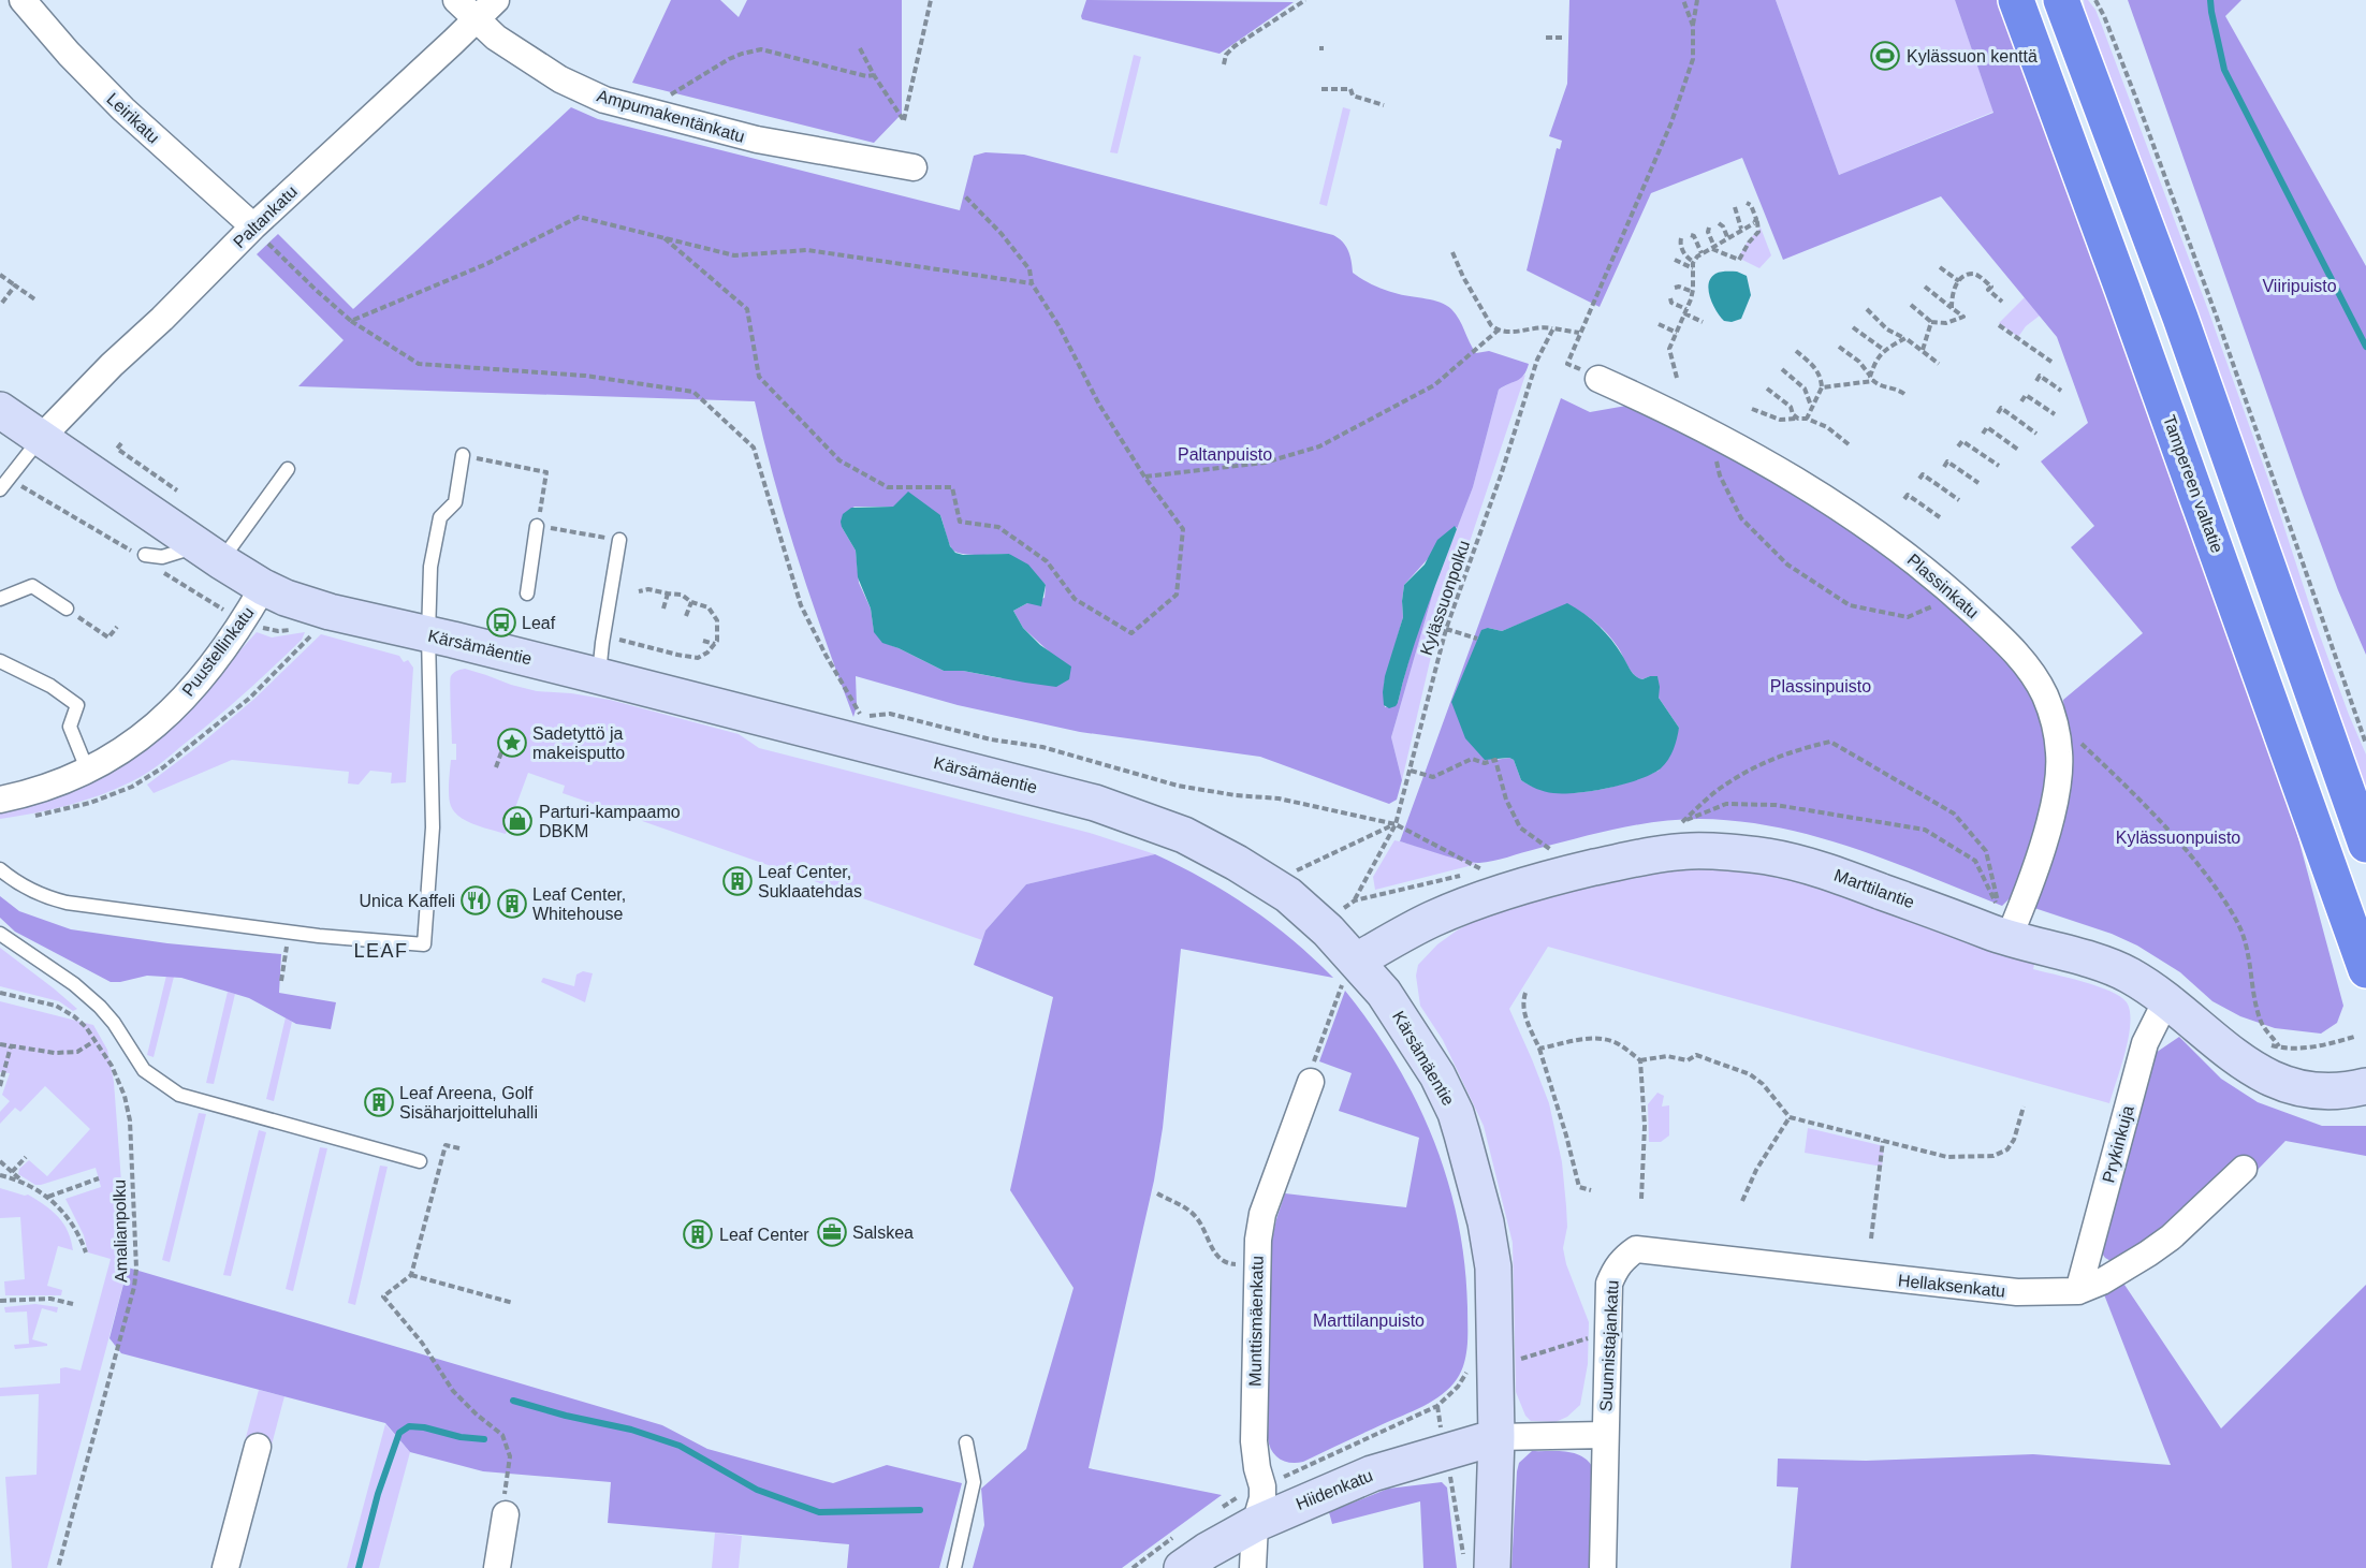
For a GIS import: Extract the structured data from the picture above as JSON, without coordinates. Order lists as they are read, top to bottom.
{
  "streets": {
    "highway": ["Tampereen valtatie"],
    "street": [
      "Ampumakentänkatu",
      "Leirikatu",
      "Paltankatu",
      "Plassinkatu",
      "Kärsämäentie",
      "Puustellinkatu",
      "Marttilantie",
      "Prykinkuja",
      "Hellaksenkatu",
      "Munttismäenkatu",
      "Suunnistajankatu",
      "Hiidenkatu"
    ],
    "path": ["Kylässuonpolku", "Amalianpolku"]
  },
  "crossings": [
    ["Ampumakentänkatu", "Paltankatu"],
    ["Leirikatu", "Paltankatu"],
    ["Paltankatu", "Kärsämäentie"],
    ["Plassinkatu", "Marttilantie"],
    ["Kärsämäentie", "Puustellinkatu"],
    ["Kärsämäentie", "Marttilantie"],
    ["Kärsämäentie", "Suunnistajankatu"],
    ["Kärsämäentie", "Hiidenkatu"],
    ["Marttilantie", "Prykinkuja"],
    ["Prykinkuja", "Hellaksenkatu"],
    ["Hellaksenkatu", "Suunnistajankatu"],
    ["Munttismäenkatu", "Hiidenkatu"],
    ["Suunnistajankatu", "Hiidenkatu"]
  ],
  "districts": ["LEAF"],
  "parks": [
    "Viiripuisto",
    "Paltanpuisto",
    "Plassinpuisto",
    "Kylässuonpuisto",
    "Marttilanpuisto"
  ],
  "places": {
    "sports": ["Kylässuon kenttä"],
    "bus stop": ["Leaf"],
    "place": ["Sadetyttö ja makeisputto"],
    "shop": ["Parturi-kampaamo DBKM"],
    "building": [
      "Leaf Center, Suklaatehdas",
      "Leaf Center, Whitehouse",
      "Leaf Areena, Golf Sisäharjoitteluhalli",
      "Leaf Center"
    ],
    "restaurant": ["Unica Kaffeli"],
    "office": ["Salskea"]
  }
}
